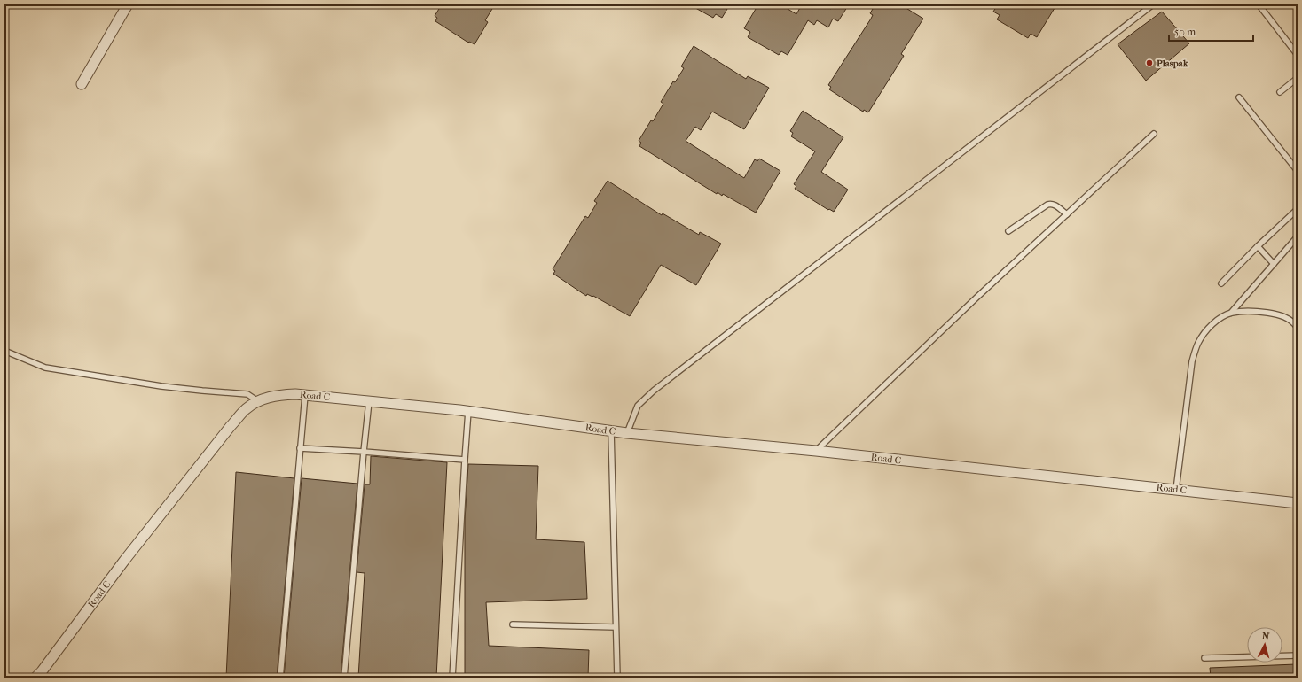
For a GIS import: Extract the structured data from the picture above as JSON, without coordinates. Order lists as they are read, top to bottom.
{
  "streets": {
    "street": ["Road C"]
  },
  "places": ["Plaspak"],
  "scale_bar": "50 m",
  "north": "top"
}
